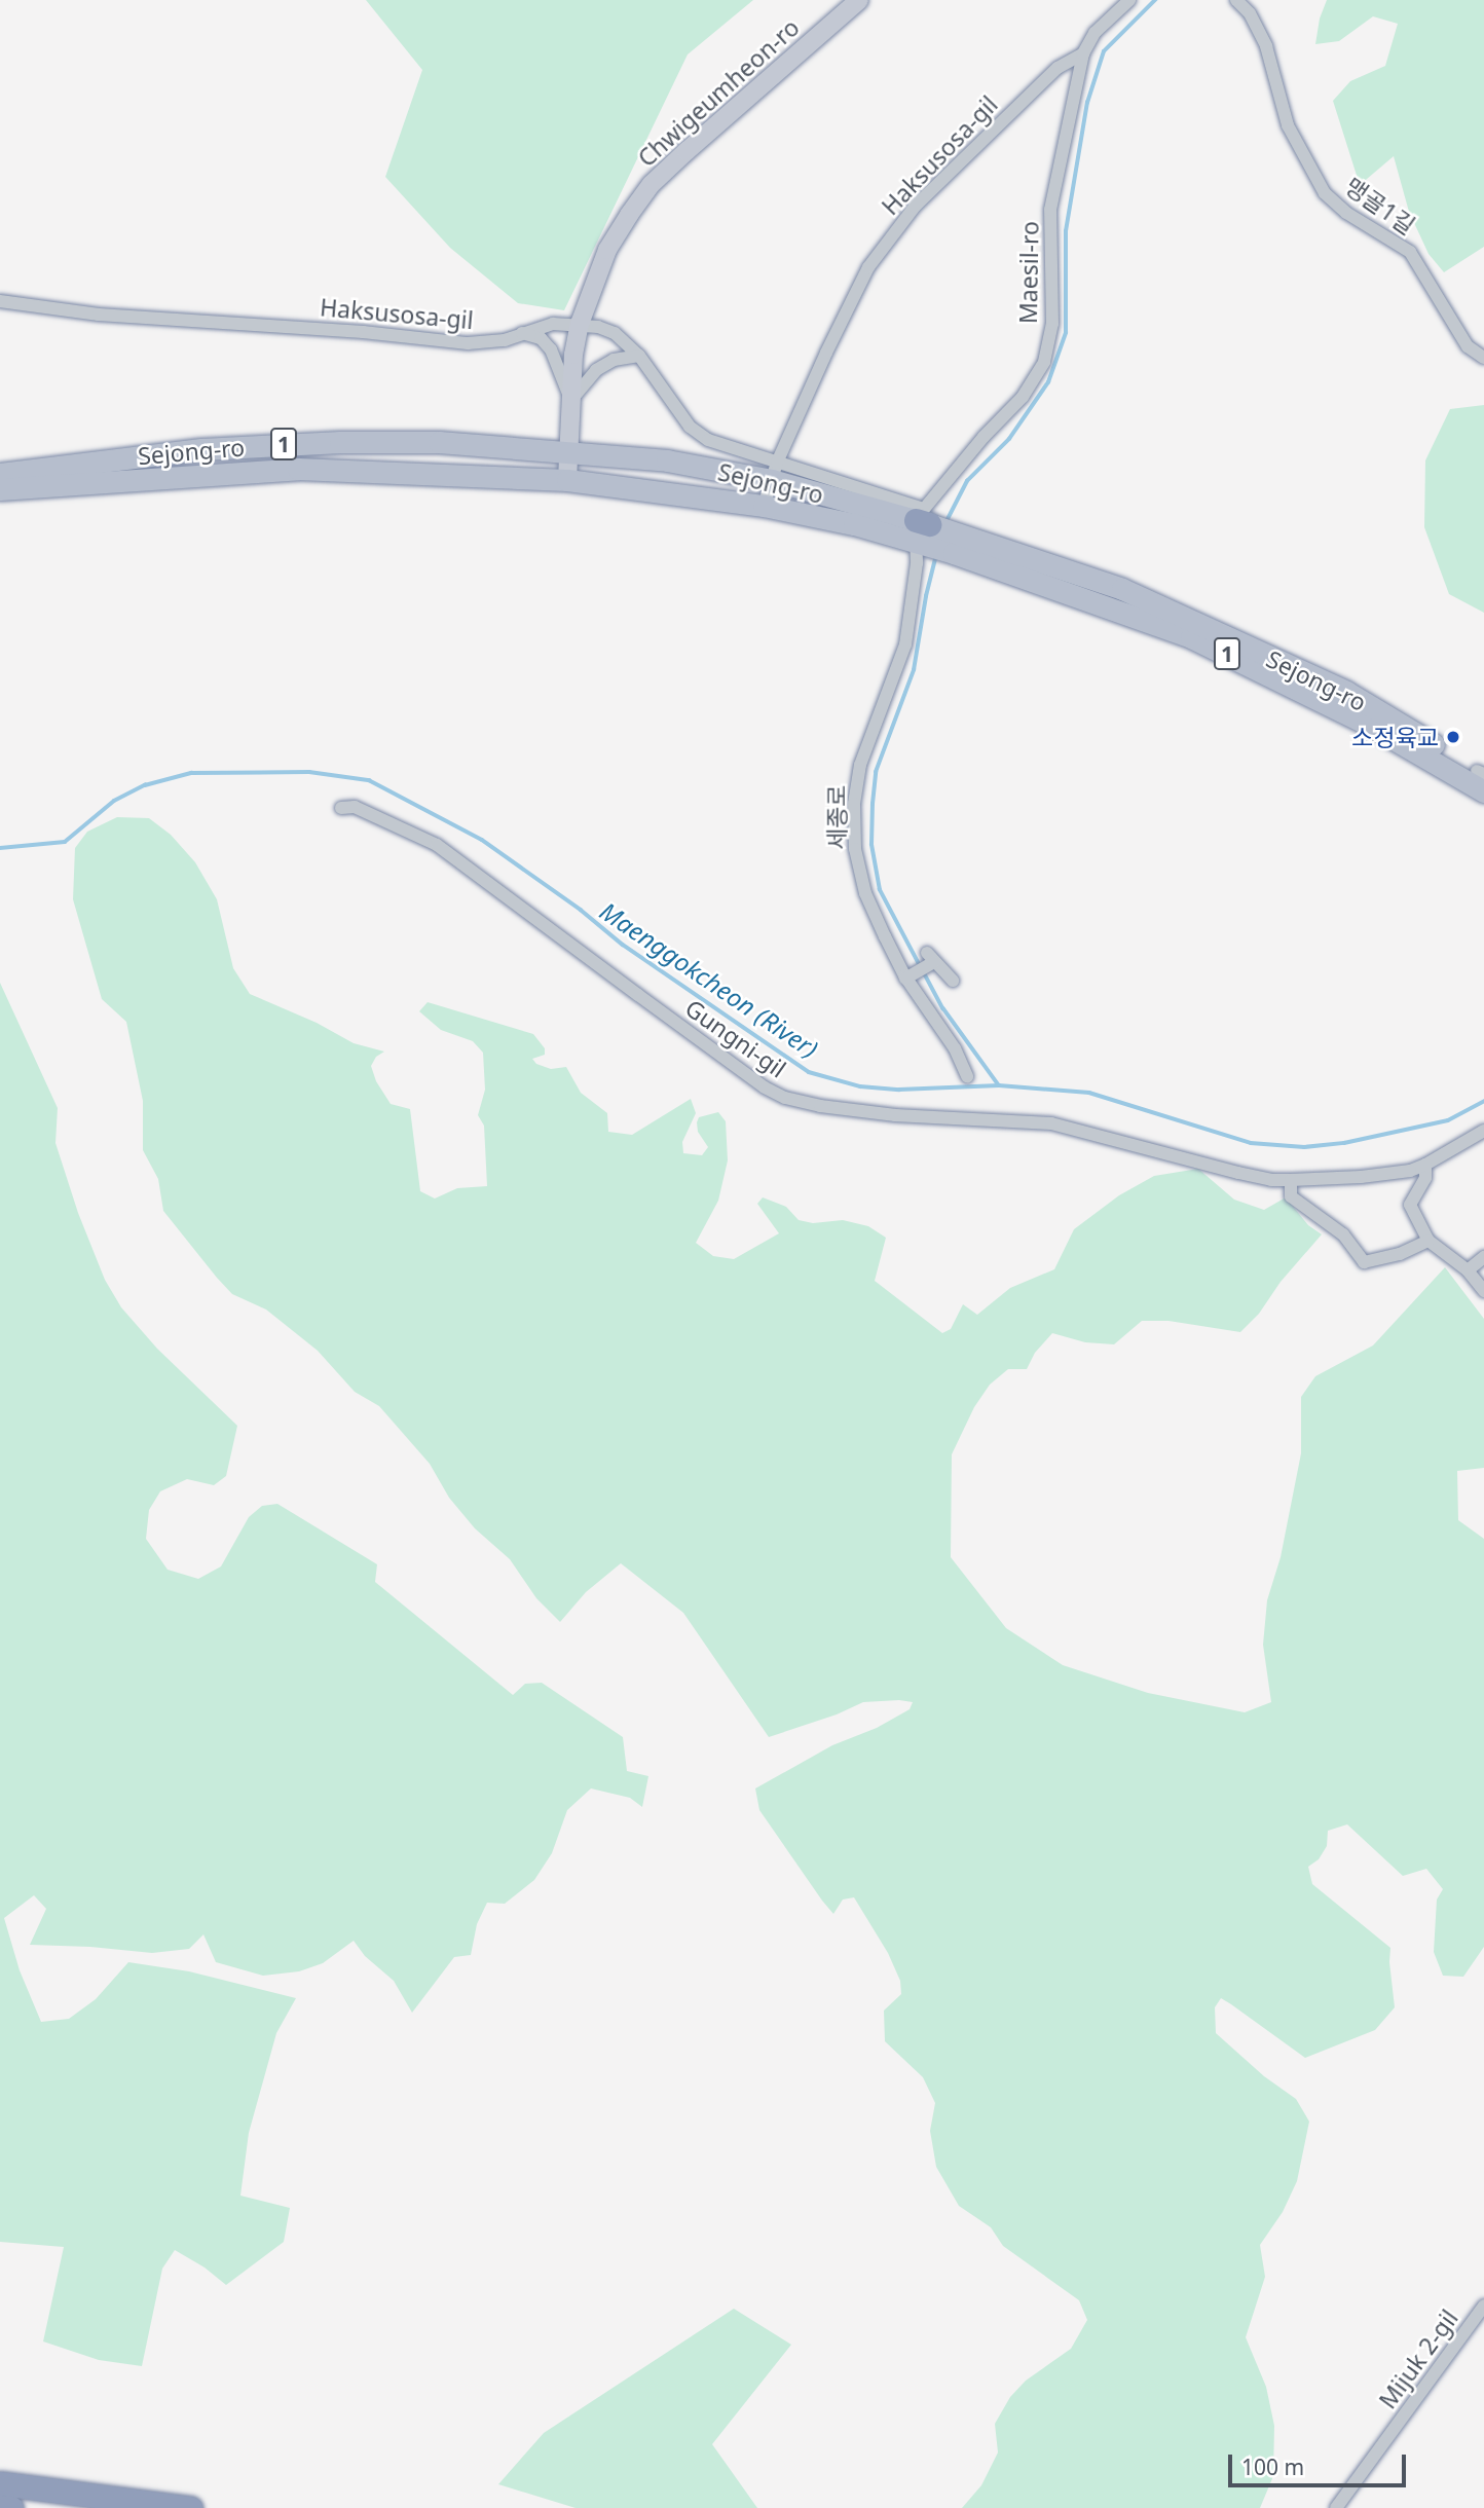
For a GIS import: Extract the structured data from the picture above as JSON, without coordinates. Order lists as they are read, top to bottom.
{
  "streets": {
    "main road": ["Chwigeumheon-ro", "1", "Sejong-ro"],
    "street": [
      "Haksusosa-gil",
      "맹골1길",
      "Maesil-ro",
      "세종로",
      "Gungni-gil",
      "Mijuk 2-gil"
    ]
  },
  "crossings": [
    ["Chwigeumheon-ro", "Haksusosa-gil"],
    ["Chwigeumheon-ro", "Sejong-ro"],
    ["Haksusosa-gil", "Maesil-ro"],
    ["Haksusosa-gil", "Sejong-ro"],
    ["Maesil-ro", "Sejong-ro"],
    ["Maesil-ro", "세종로"],
    ["Sejong-ro", "세종로"]
  ],
  "water": ["Maenggokcheon (River)"],
  "places": ["소정육교"],
  "scale_bar": "100 m"
}
